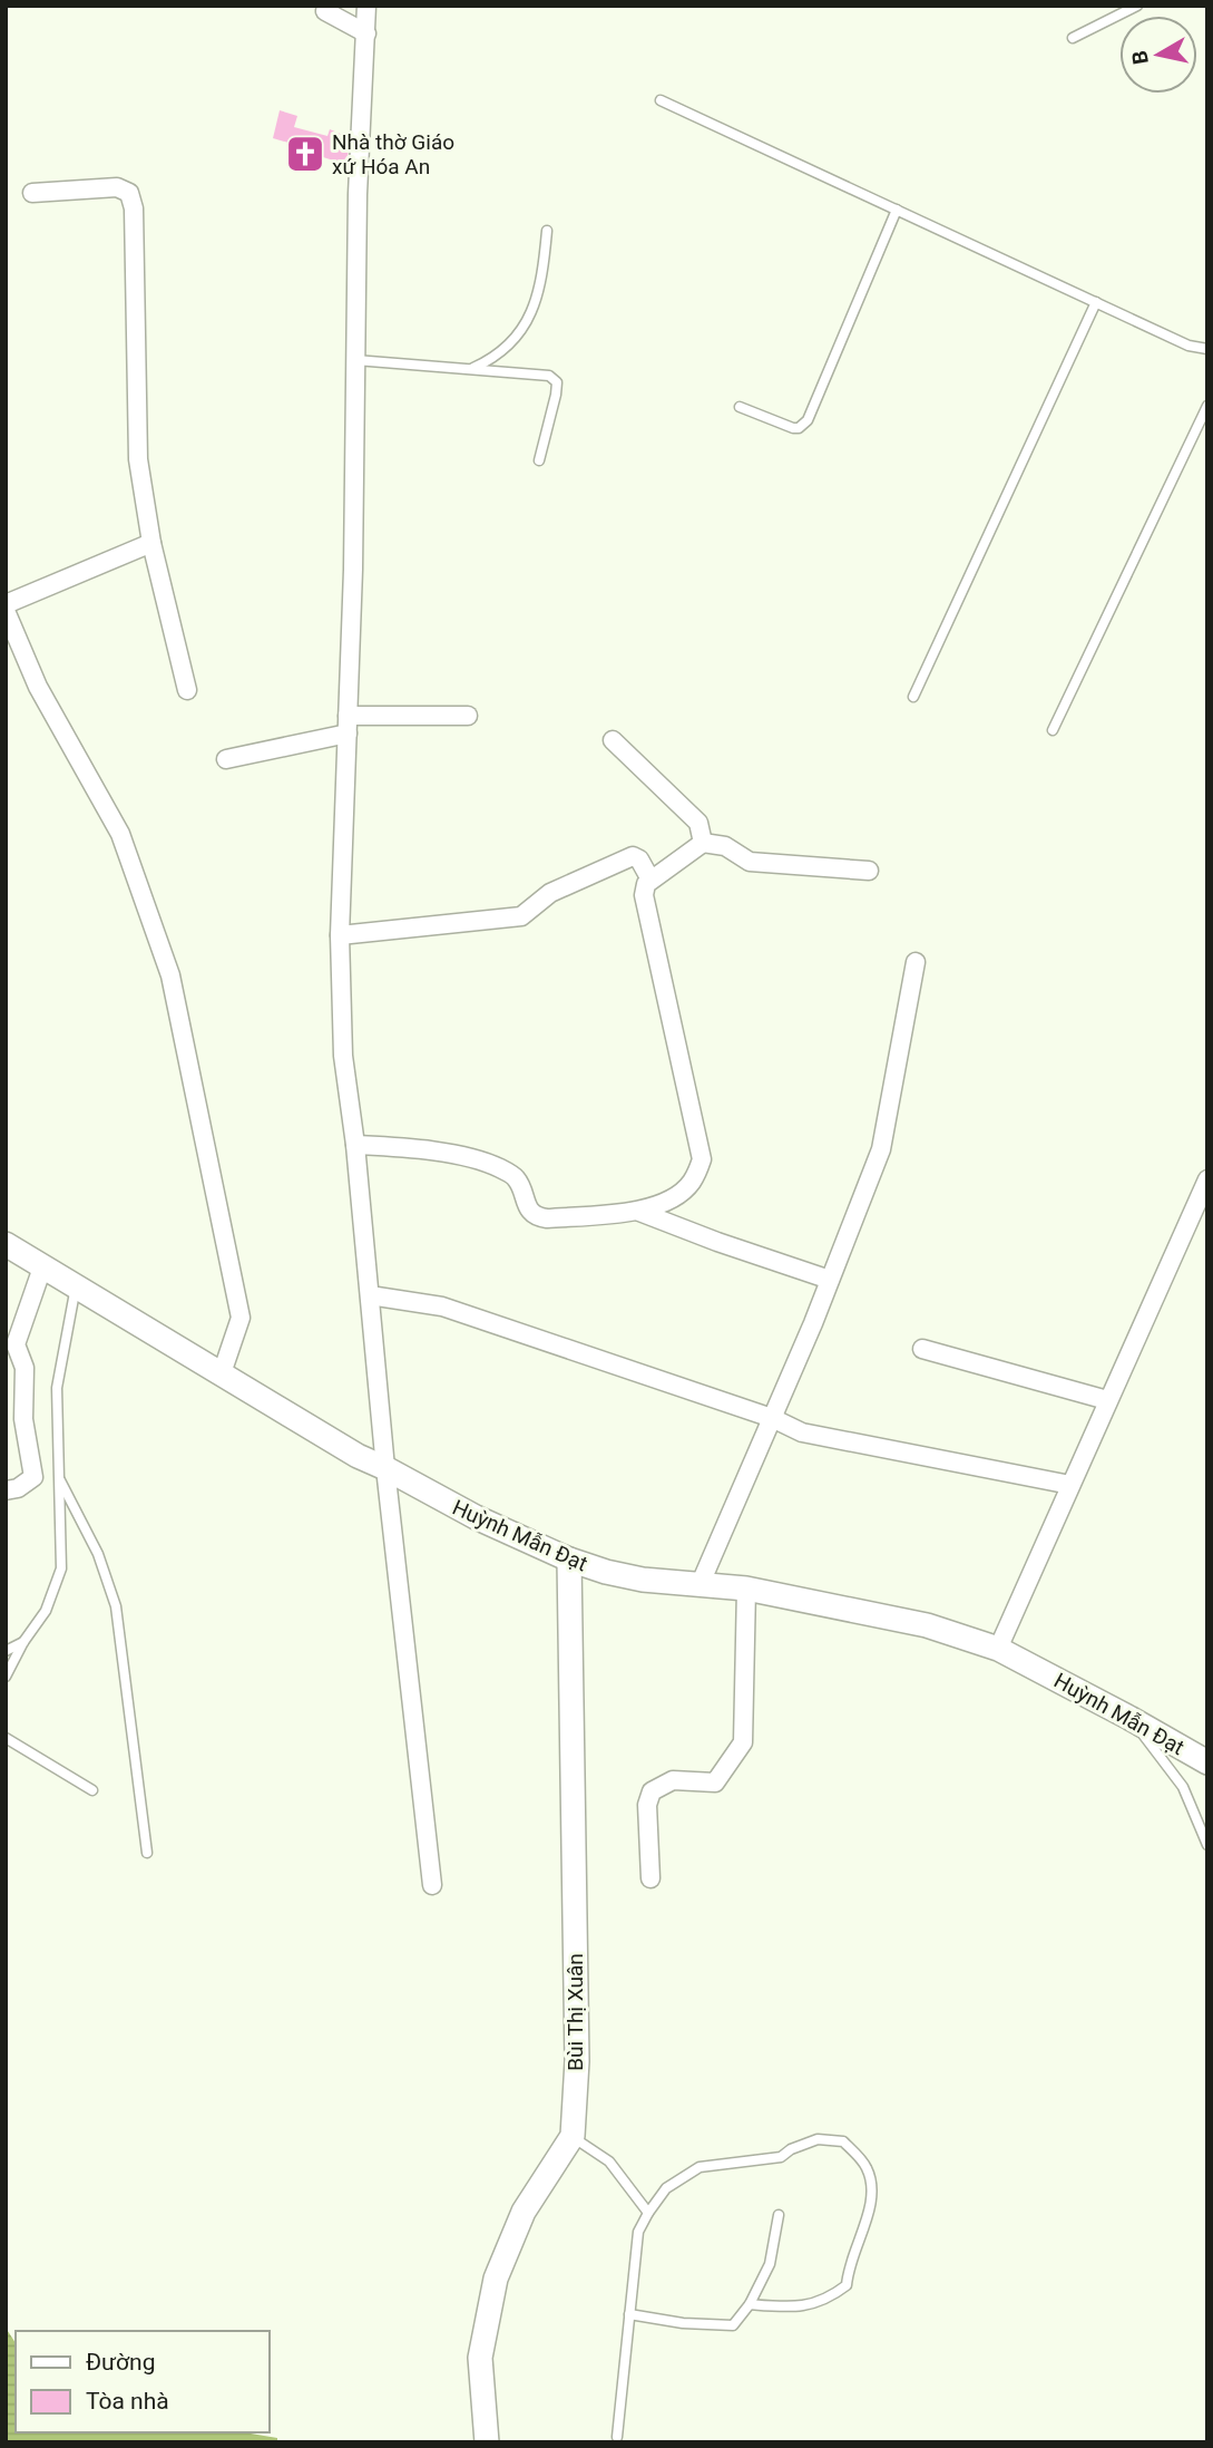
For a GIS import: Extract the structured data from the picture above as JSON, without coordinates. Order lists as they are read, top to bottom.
{
  "streets": {
    "main road": ["Huỳnh Mẫn Đạt", "Bùi Thị Xuân"]
  },
  "crossings": [
    ["Huỳnh Mẫn Đạt", "Bùi Thị Xuân"]
  ],
  "places": {
    "church": ["Nhà thờ Giáo xứ Hóa An"]
  },
  "legend": ["Đường", "Tòa nhà"],
  "north": "left"
}
